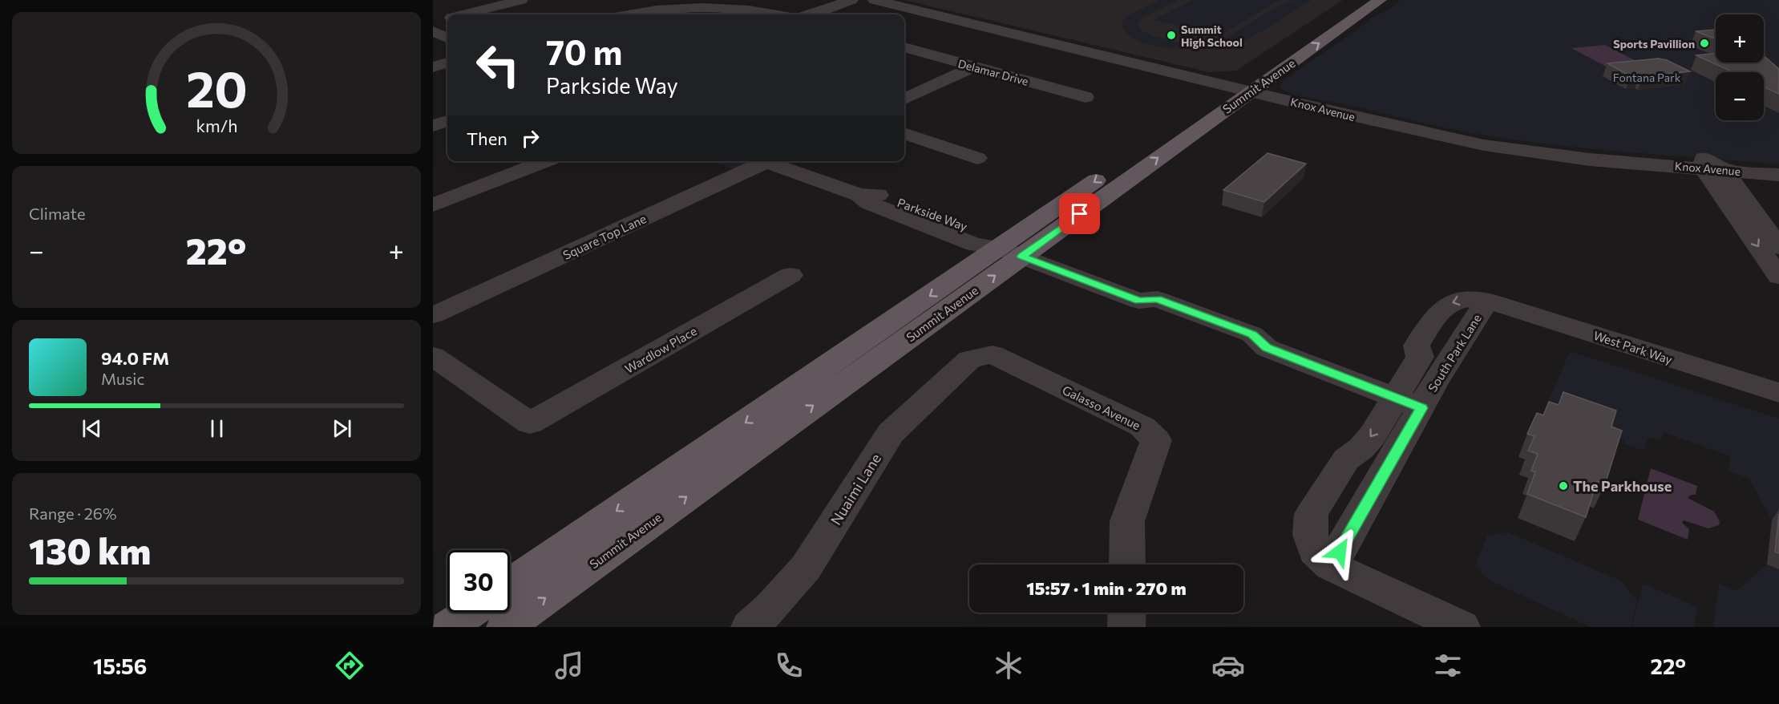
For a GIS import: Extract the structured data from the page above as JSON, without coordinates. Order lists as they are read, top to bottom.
{
  "streets": {
    "main road": ["Summit Avenue"],
    "street": [
      "Delamar Drive",
      "Knox Avenue",
      "Parkside Way",
      "Square Top Lane",
      "West Park Way",
      "Wardlow Place",
      "South Park Lane",
      "Galasso Avenue",
      "Nuaimi Lane"
    ]
  },
  "crossings": [
    ["Summit Avenue", "Knox Avenue"],
    ["Summit Avenue", "Parkside Way"],
    ["Parkside Way", "South Park Lane"],
    ["West Park Way", "South Park Lane"],
    ["Galasso Avenue", "Nuaimi Lane"]
  ],
  "parks": ["Fontana Park"],
  "places": ["Summit High School", "Sports Pavillion", "The Parkhouse"],
  "page": {
    "map_buttons": ["+", "−"],
    "turn": ["70 m", "Parkside Way"],
    "then": "Then",
    "tile": [
      "Climate",
      ["Range · 26%", "130 km"]
    ],
    "heat": ["−", "22°", "+"],
    "song": ["94.0 FM", "Music"],
    "limit": "30",
    "trip": "15:57 · 1 min · 270 m",
    "tabs": ["15:56", "22°"],
    "gauge": ["20", "km/h"]
  }
}
